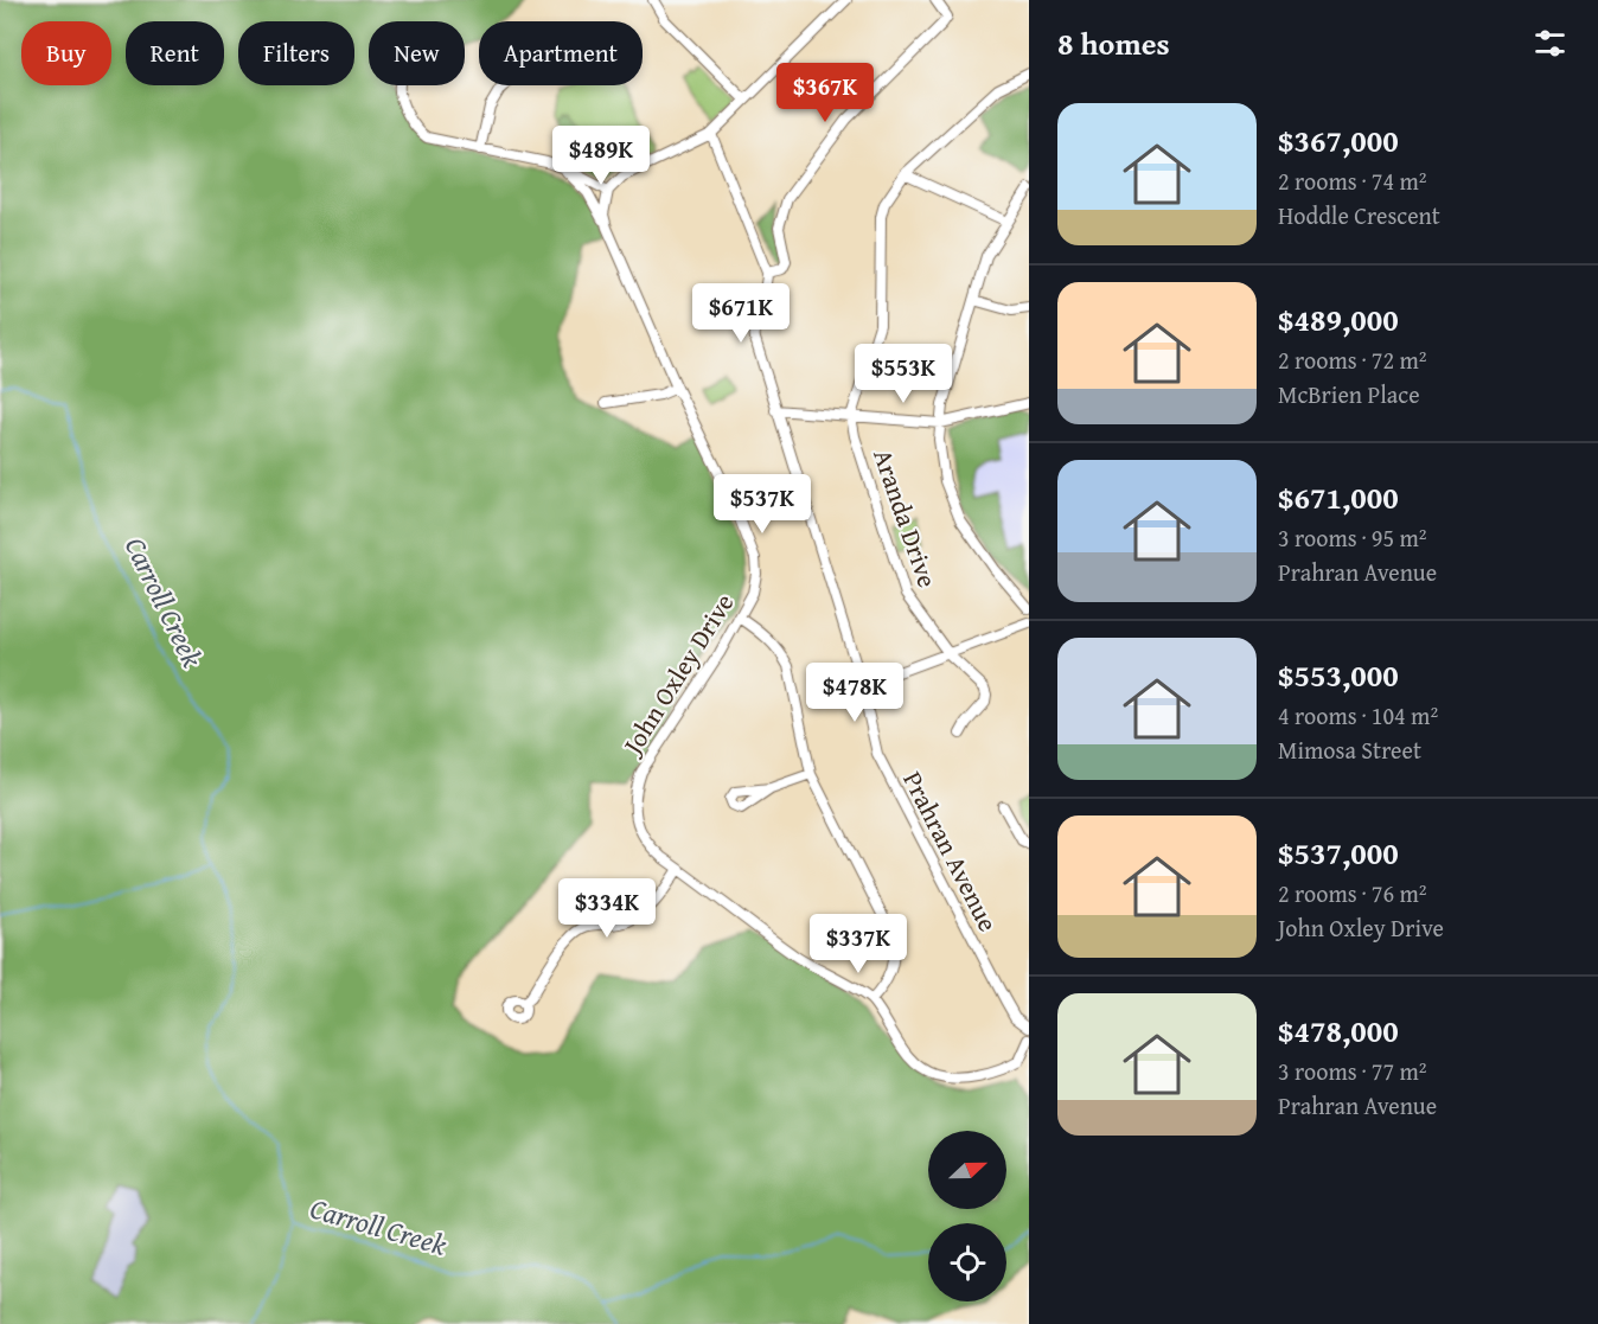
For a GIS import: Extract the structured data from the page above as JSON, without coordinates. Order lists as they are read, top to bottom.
{
  "streets": {
    "street": ["Aranda Drive", "John Oxley Drive", "Prahran Avenue"]
  },
  "water": ["Carroll Creek"],
  "north": "right",
  "page": {
    "heading": "8 homes",
    "chip": [
      "Buy",
      "Rent",
      "Filters",
      "New",
      "Apartment"
    ],
    "price": [
      "$367K",
      "$489K",
      "$671K",
      "$553K",
      "$537K",
      "$478K",
      "$334K",
      "$337K"
    ],
    "list": [
      {
        "name": "$367,000",
        "note": "2 rooms · 74 m² · Hoddle Crescent"
      },
      {
        "name": "$489,000",
        "note": "2 rooms · 72 m² · McBrien Place"
      },
      {
        "name": "$671,000",
        "note": "3 rooms · 95 m² · Prahran Avenue"
      },
      {
        "name": "$553,000",
        "note": "4 rooms · 104 m² · Mimosa Street"
      },
      {
        "name": "$537,000",
        "note": "2 rooms · 76 m² · John Oxley Drive"
      },
      {
        "name": "$478,000",
        "note": "3 rooms · 77 m² · Prahran Avenue"
      }
    ]
  }
}
